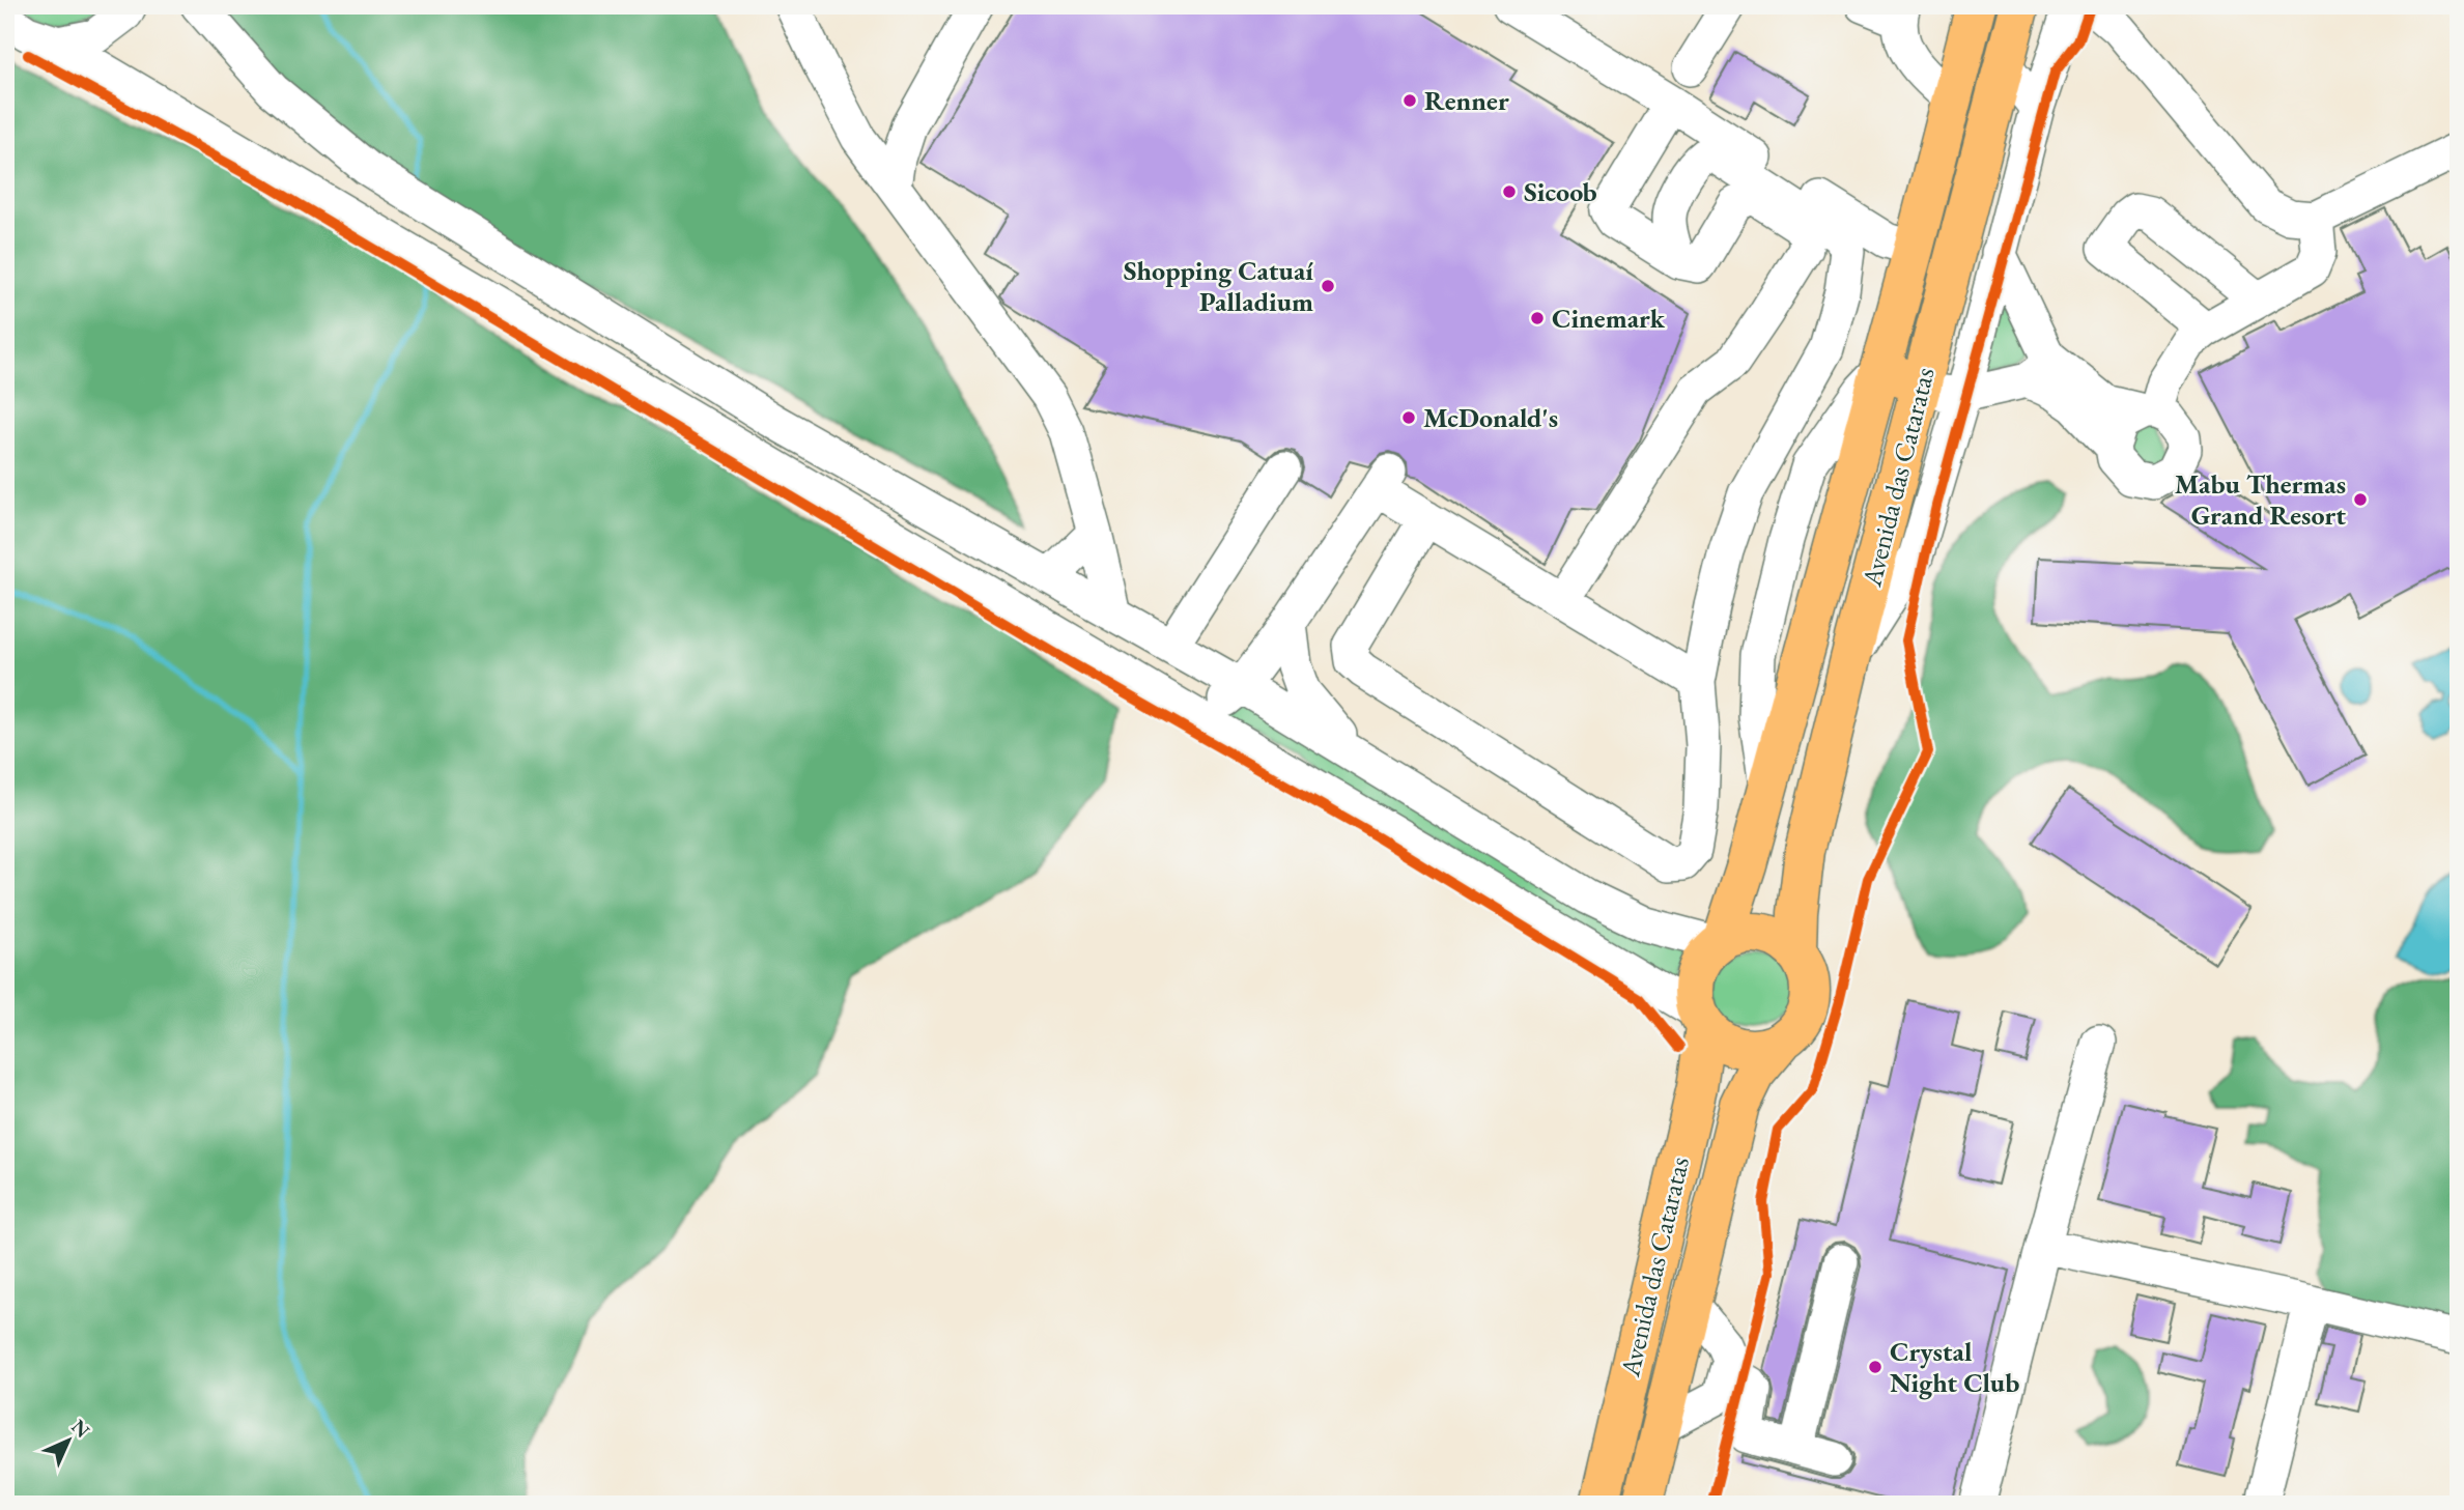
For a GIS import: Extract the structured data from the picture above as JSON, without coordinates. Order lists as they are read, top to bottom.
{
  "streets": {
    "main road": ["Avenida das Cataratas"]
  },
  "places": [
    "Renner",
    "Sicoob",
    "Shopping Catuaí Palladium",
    "Cinemark",
    "McDonald's",
    "Mabu Thermas Grand Resort",
    "Crystal Night Club"
  ],
  "north": "top right"
}
